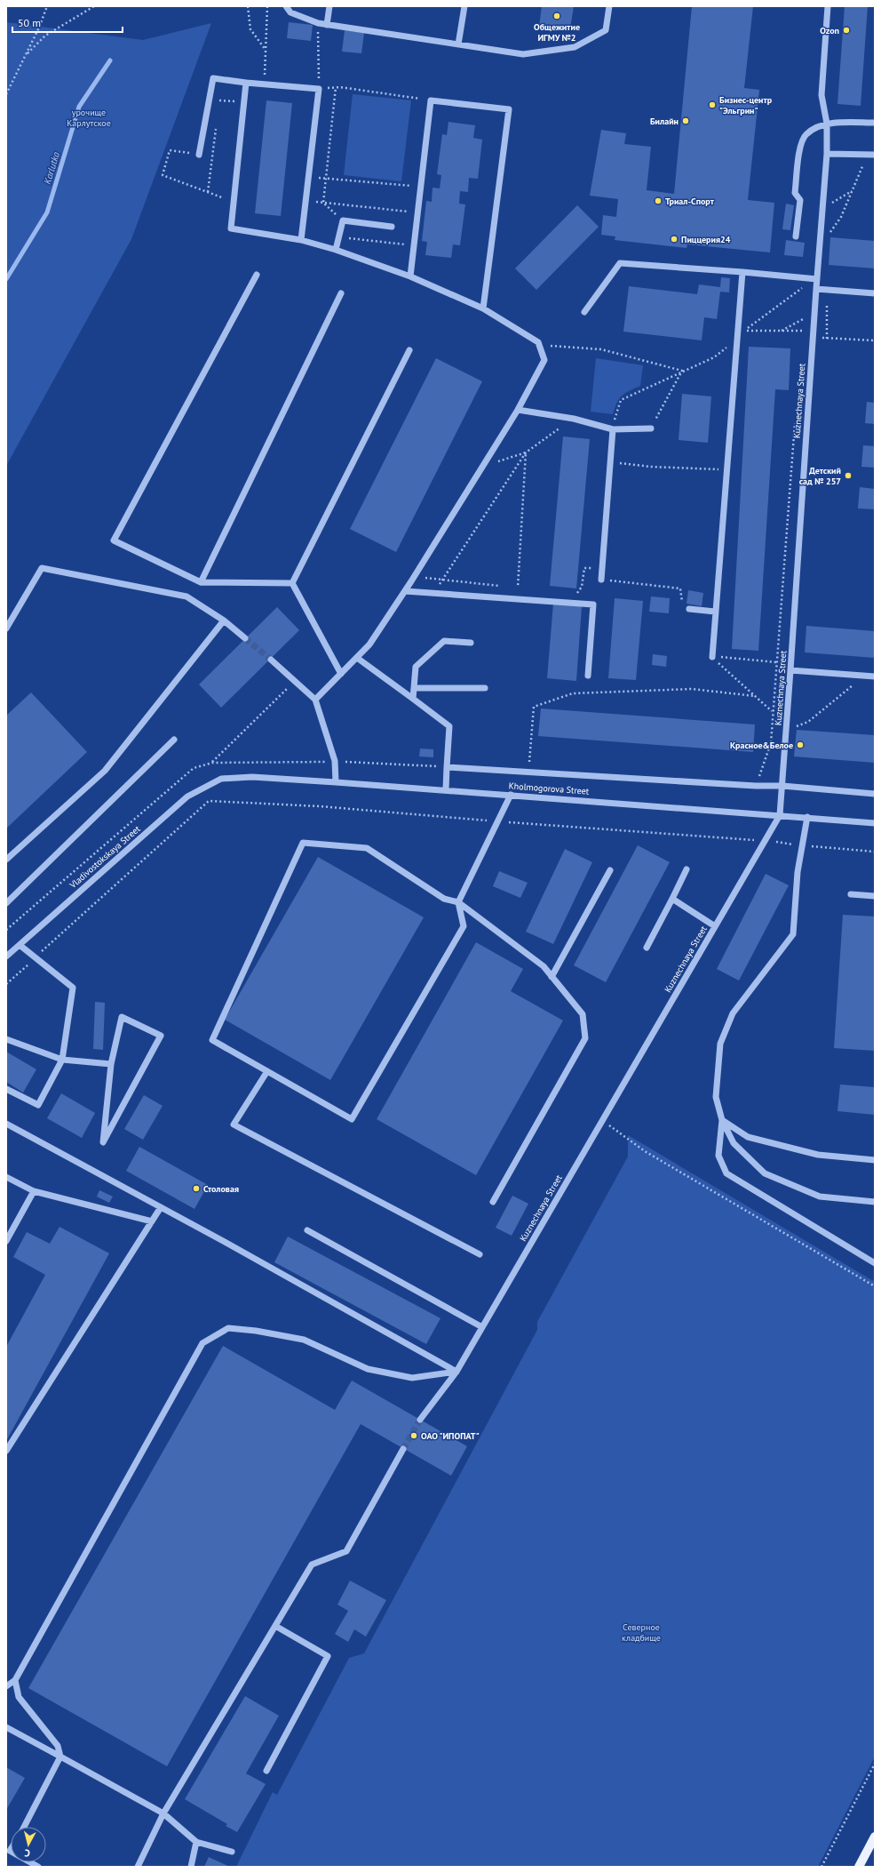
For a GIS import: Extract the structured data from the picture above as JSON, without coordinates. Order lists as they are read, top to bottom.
{
  "streets": {
    "street": ["Kuznechnaya Street", "Kholmogorova Street", "Vladivostokskaya Street"]
  },
  "crossings": [
    ["Kuznechnaya Street", "Kholmogorova Street"],
    ["Kholmogorova Street", "Vladivostokskaya Street"]
  ],
  "water": ["Karlutka"],
  "parks": ["урочище Карлутское", "Северное кладбище"],
  "places": [
    "Общежитие ИГМУ №2",
    "Ozon",
    "Бизнес-центр \"Эльгрин\"",
    "Билайн",
    "Триал-Спорт",
    "Пиццерия24",
    "Детский сад № 257",
    "Красное&Белое",
    "Столовая",
    "ОАО \"ИПОПАТ\""
  ],
  "scale_bar": "50 m",
  "north": "bottom"
}
